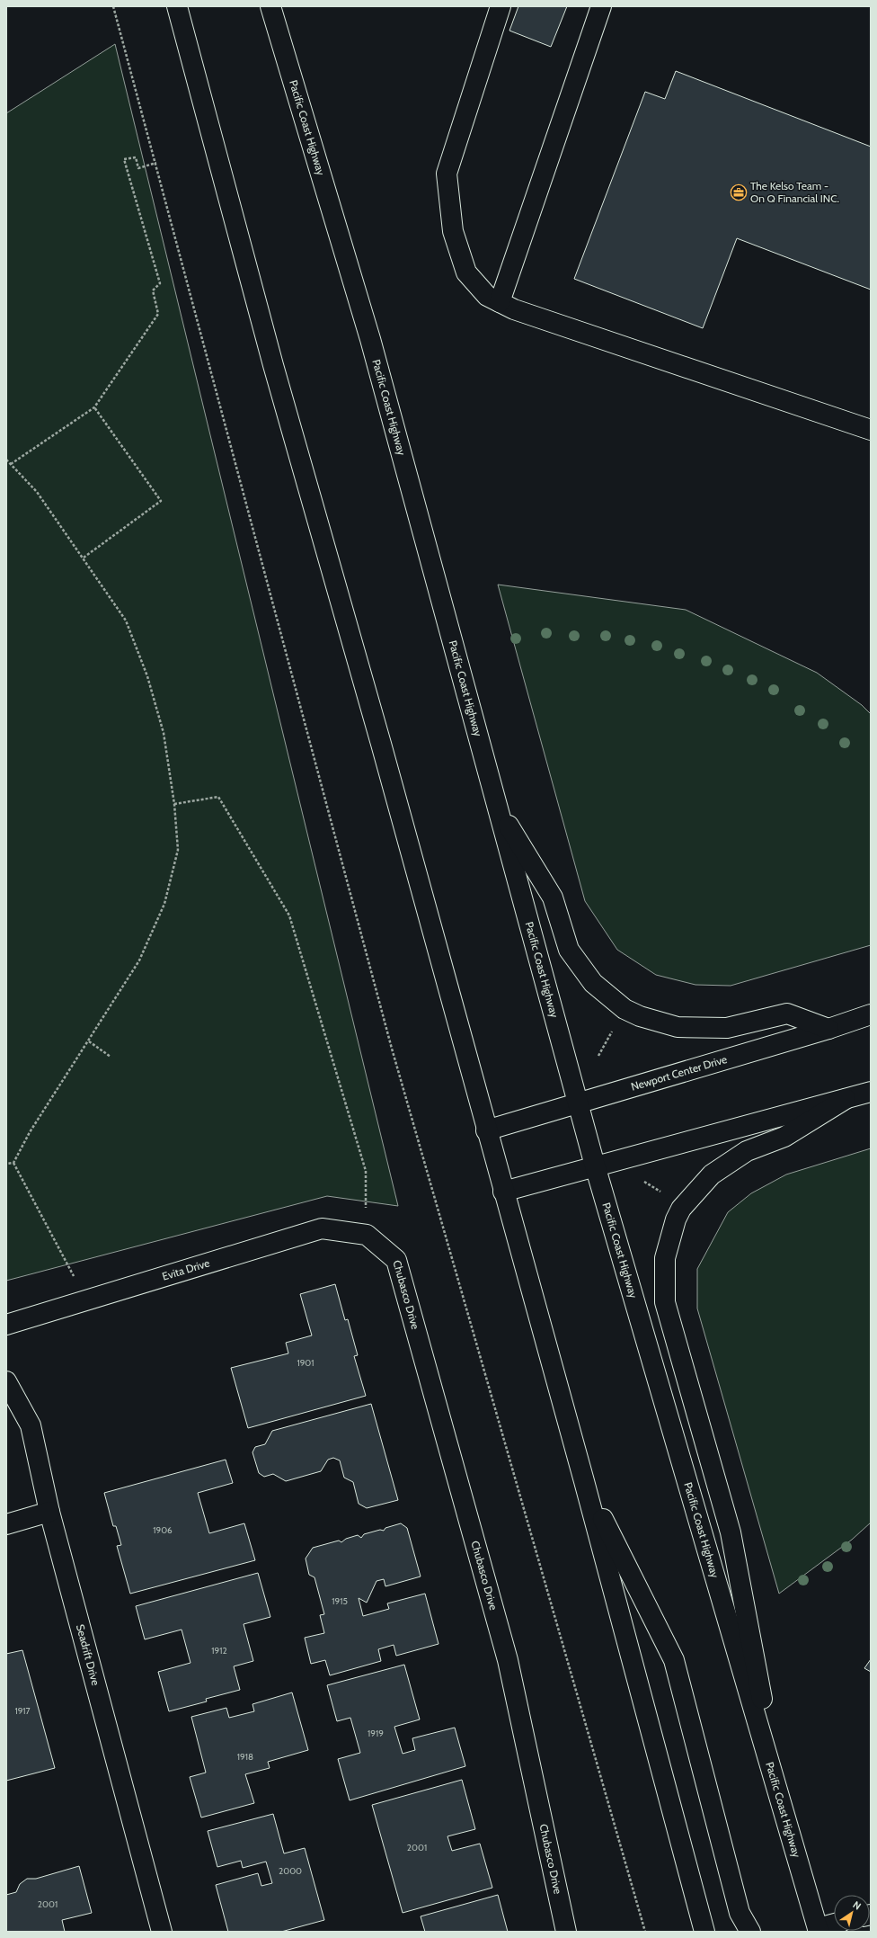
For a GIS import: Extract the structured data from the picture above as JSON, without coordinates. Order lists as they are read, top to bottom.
{
  "streets": {
    "main road": [
      "Pacific Coast Highway",
      "Newport Center Drive",
      "Evita Drive",
      "Chubasco Drive",
      "Seadrift Drive"
    ]
  },
  "crossings": [
    ["Pacific Coast Highway", "Newport Center Drive"],
    ["Evita Drive", "Chubasco Drive"]
  ],
  "places": {
    "office": ["The Kelso Team - On Q Financial INC."]
  },
  "house_numbers": [
    "1901",
    "1906",
    "1915",
    "1912",
    "1917",
    "1919",
    "1918",
    "2001",
    "2000",
    "2001"
  ],
  "north": "top right"
}
